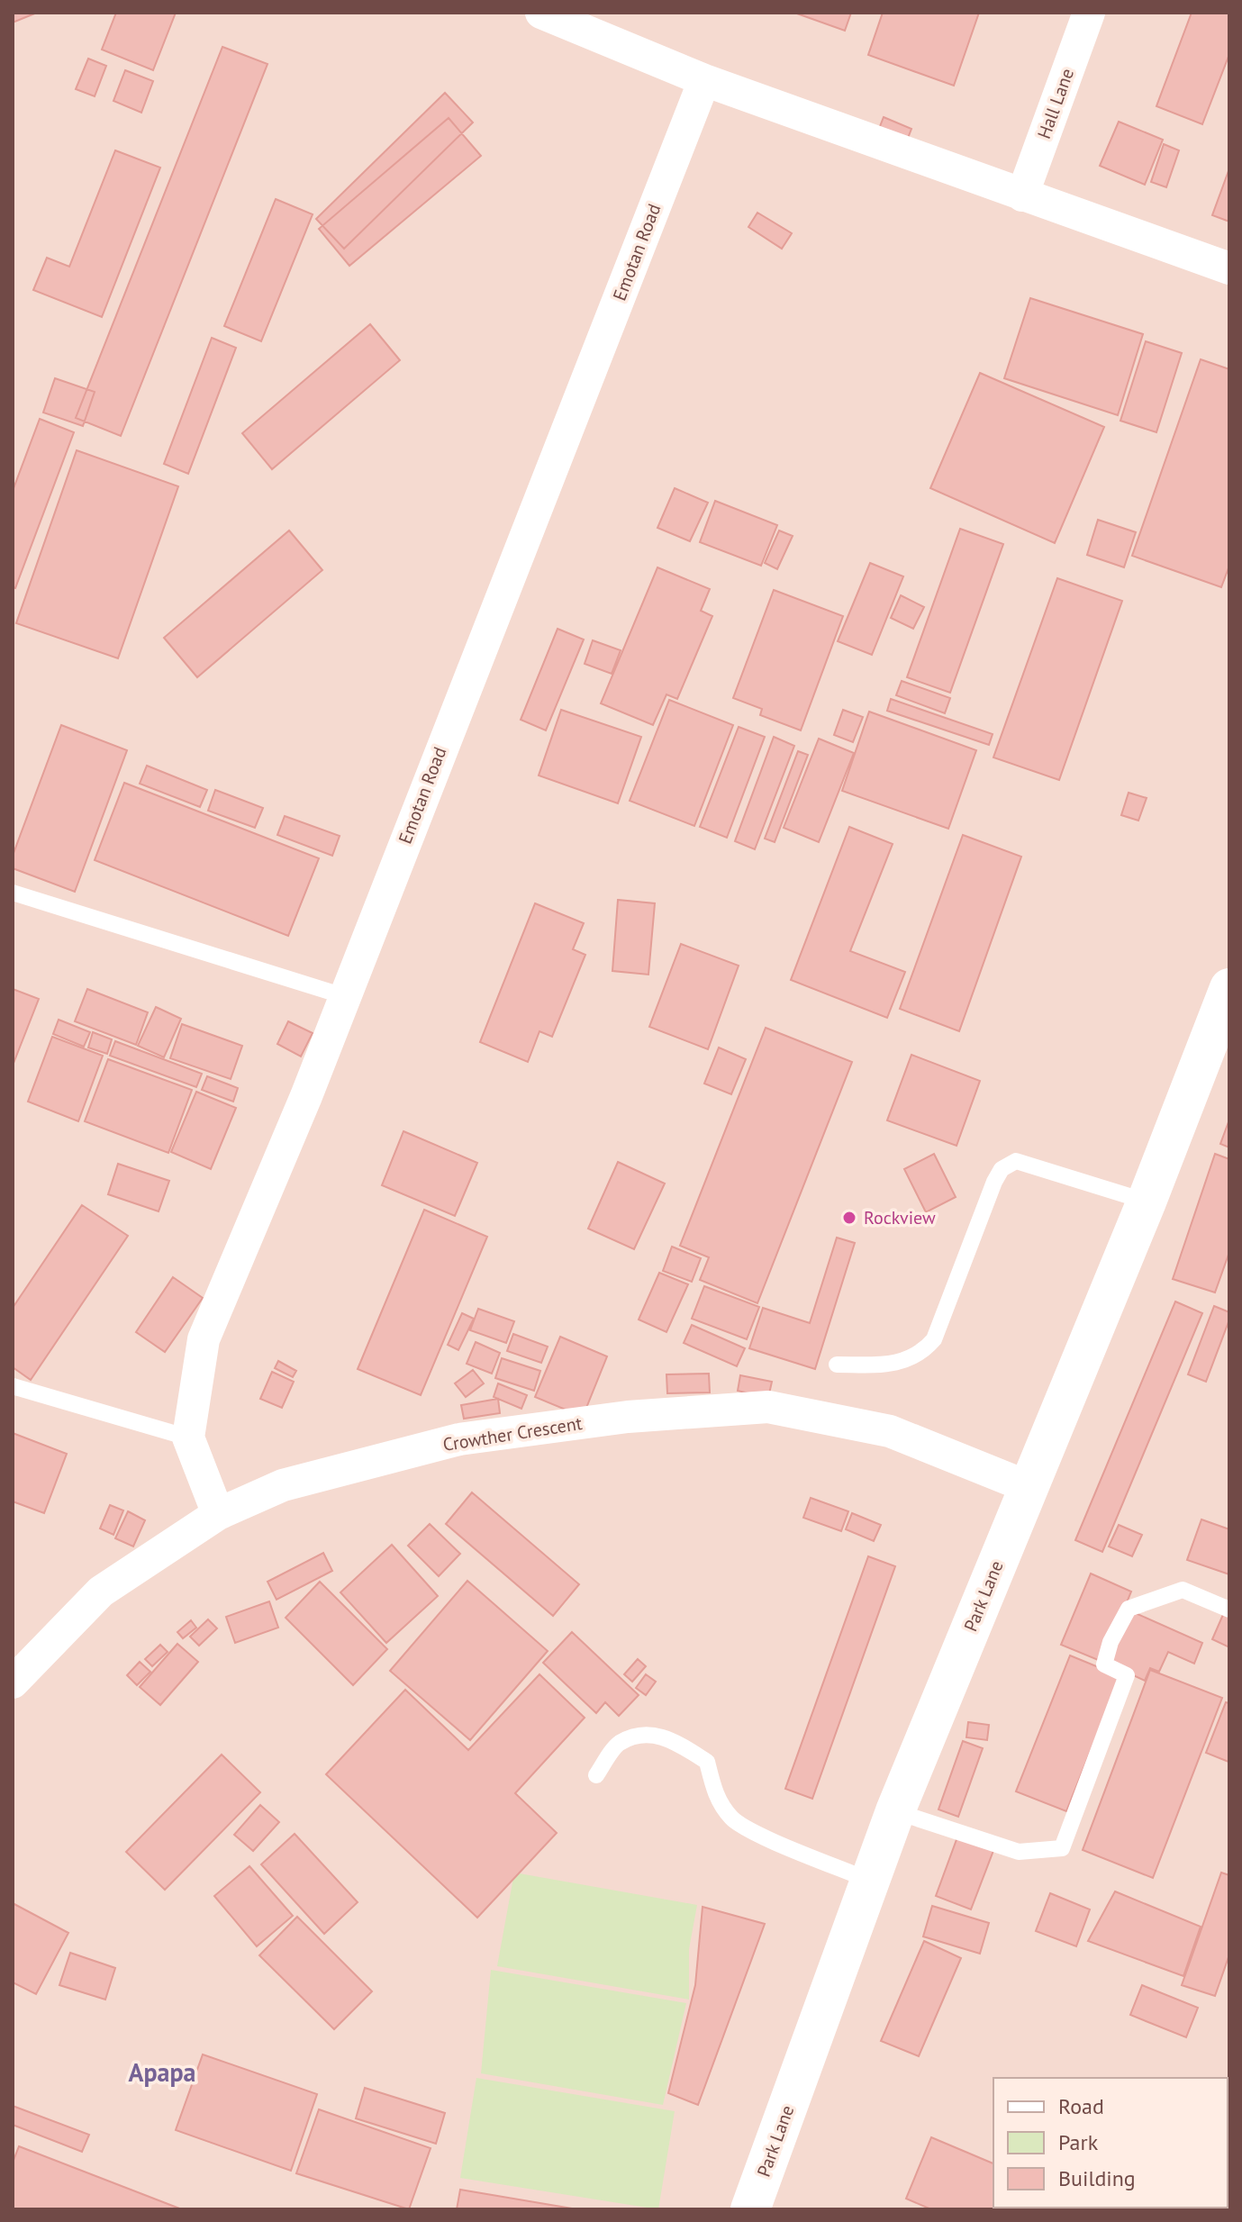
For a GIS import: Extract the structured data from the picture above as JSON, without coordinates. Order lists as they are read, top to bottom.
{
  "streets": {
    "street": [
      "Hall Lane",
      "Emotan Road",
      "Crowther Crescent",
      "Park Lane"
    ]
  },
  "crossings": [
    ["Crowther Crescent", "Park Lane"]
  ],
  "districts": ["Apapa"],
  "places": ["Rockview"],
  "legend": ["Road", "Park", "Building"]
}
